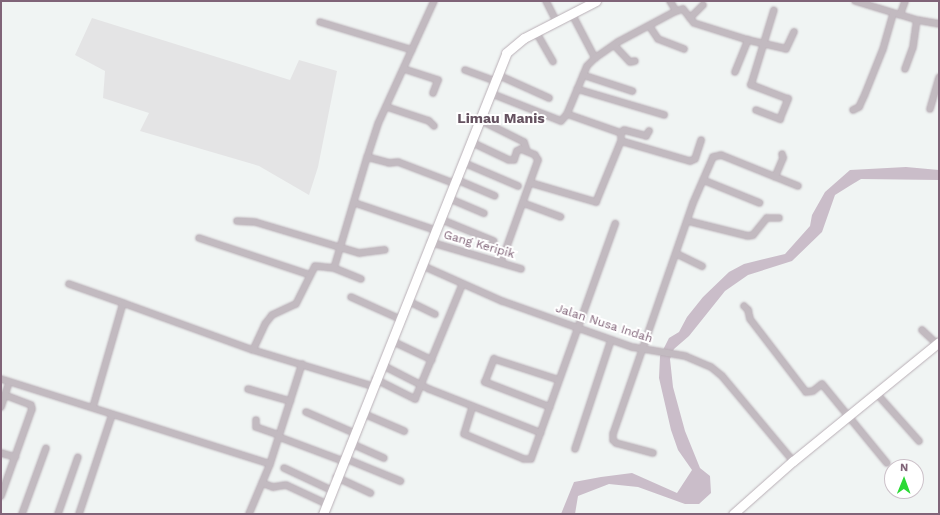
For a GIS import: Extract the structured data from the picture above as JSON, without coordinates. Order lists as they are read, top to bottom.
{
  "streets": {
    "street": ["Gang Keripik", "Jalan Nusa Indah"]
  },
  "districts": ["Limau Manis"],
  "north": "top"
}
